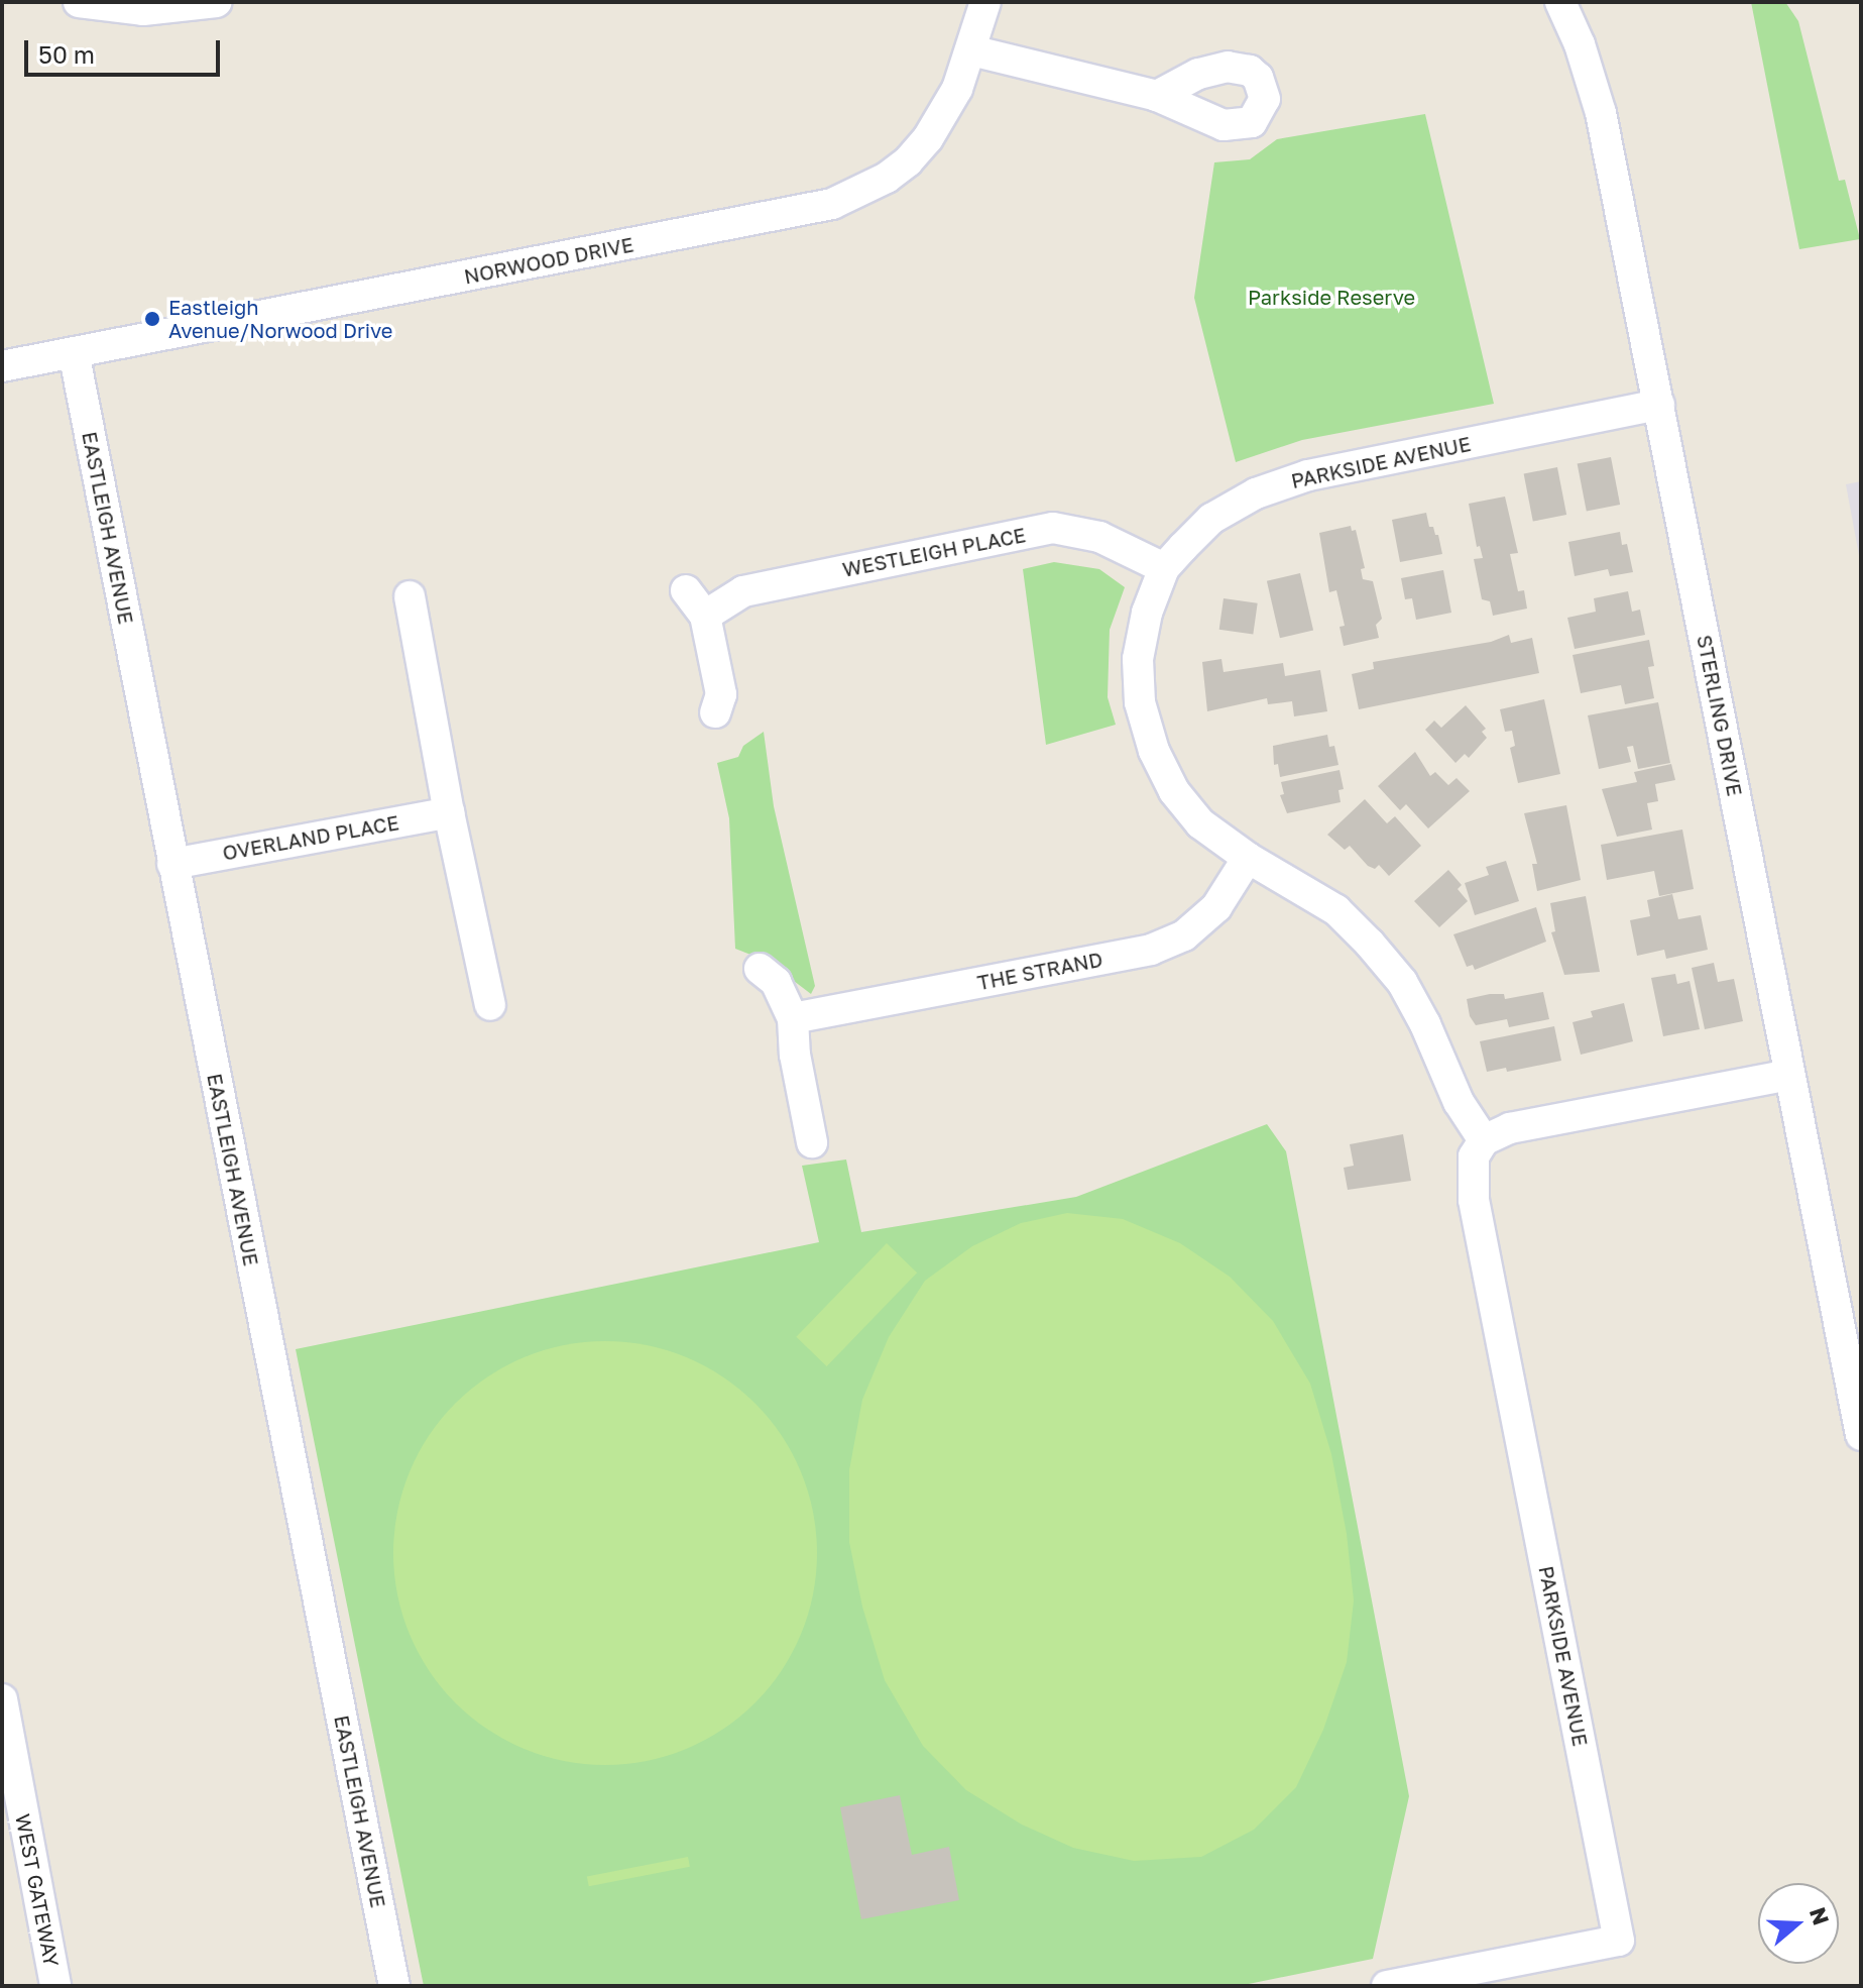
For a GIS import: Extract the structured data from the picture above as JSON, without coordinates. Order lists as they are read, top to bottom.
{
  "streets": {
    "street": [
      "NORWOOD DRIVE",
      "PARKSIDE AVENUE",
      "EASTLEIGH AVENUE",
      "WESTLEIGH PLACE",
      "STERLING DRIVE",
      "OVERLAND PLACE",
      "THE STRAND",
      "WEST GATEWAY"
    ]
  },
  "crossings": [
    ["NORWOOD DRIVE", "EASTLEIGH AVENUE"],
    ["PARKSIDE AVENUE", "WESTLEIGH PLACE"],
    ["PARKSIDE AVENUE", "STERLING DRIVE"],
    ["PARKSIDE AVENUE", "THE STRAND"],
    ["EASTLEIGH AVENUE", "OVERLAND PLACE"]
  ],
  "parks": ["Parkside Reserve"],
  "places": ["Eastleigh Avenue/Norwood Drive"],
  "scale_bar": "50 m",
  "north": "right"
}
